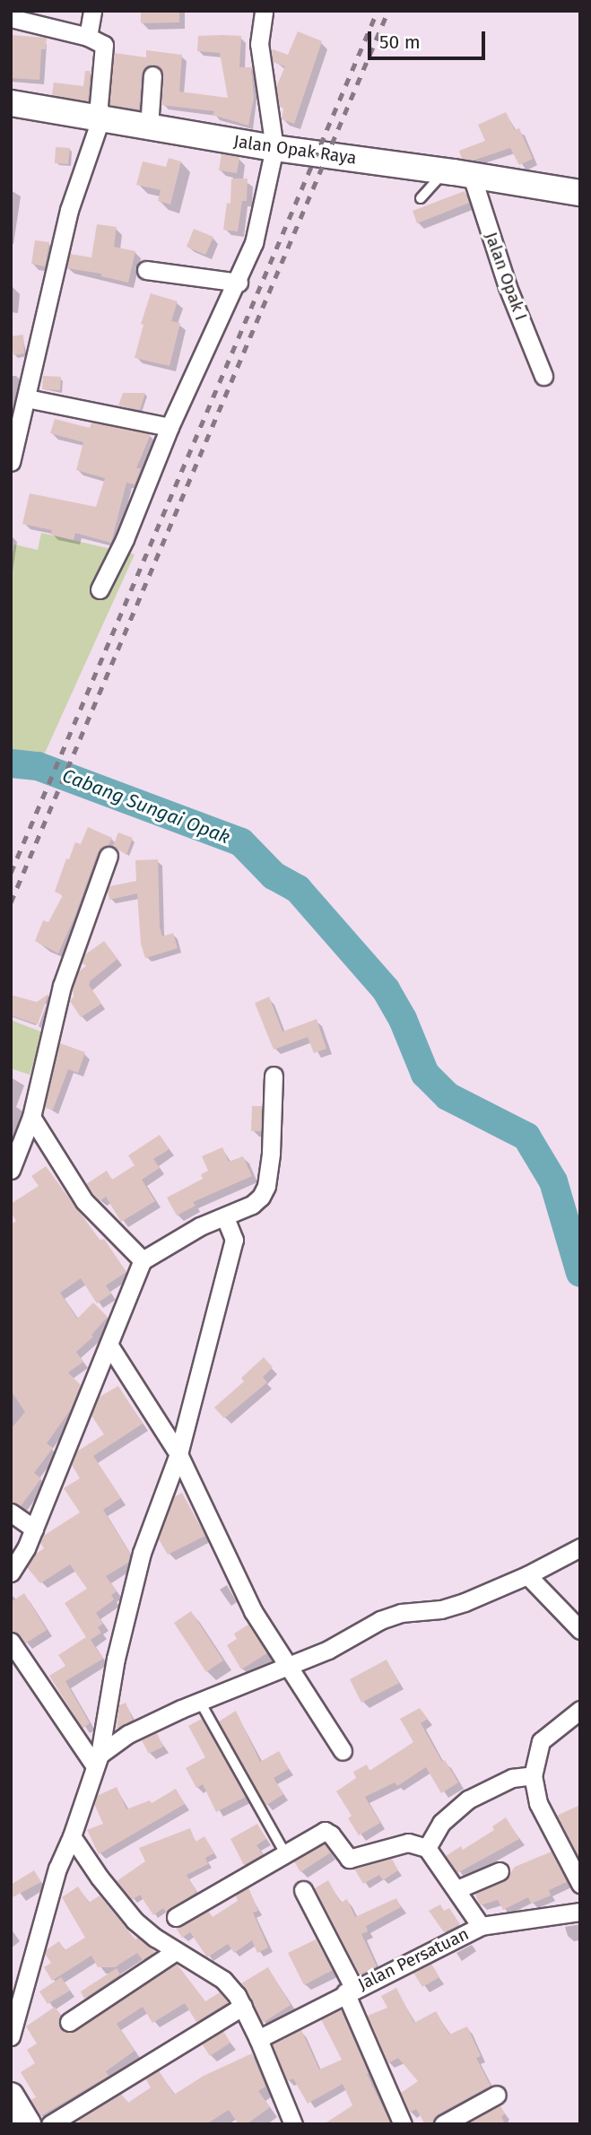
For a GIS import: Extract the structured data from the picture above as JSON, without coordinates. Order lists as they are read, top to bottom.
{
  "streets": {
    "street": ["Jalan Opak Raya", "Jalan Opak I", "Jalan Persatuan"]
  },
  "crossings": [
    ["Jalan Opak Raya", "Jalan Opak I"]
  ],
  "water": ["Cabang Sungai Opak"],
  "scale_bar": "50 m"
}
